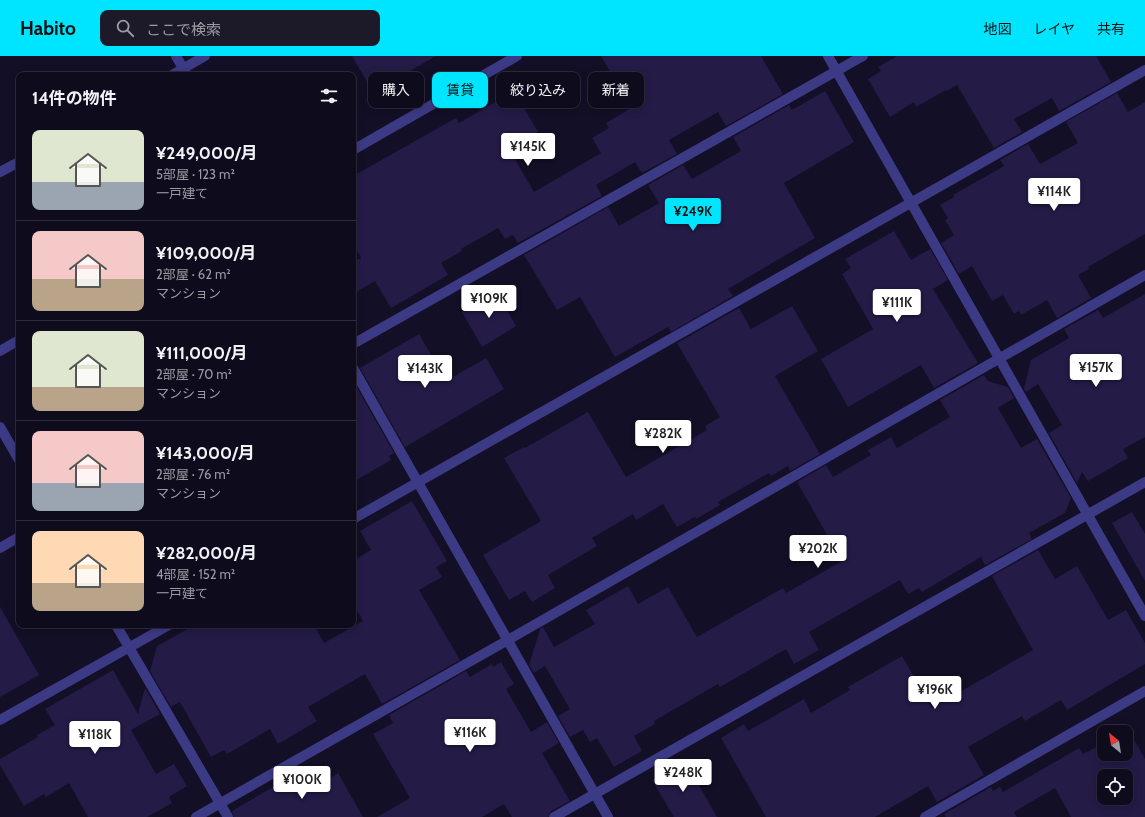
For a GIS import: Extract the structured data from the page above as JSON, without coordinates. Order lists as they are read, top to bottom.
{
  "north": "top left",
  "page": {
    "header": "Habito",
    "search": "ここで検索",
    "nav": ["地図", "レイヤ", "共有"],
    "chip": [
      "購入",
      "賃貸",
      "絞り込み",
      "新着"
    ],
    "heading": "14件の物件",
    "list": [
      {
        "name": "¥249,000/月",
        "note": "5部屋 · 123 m² · 一戸建て"
      },
      {
        "name": "¥109,000/月",
        "note": "2部屋 · 62 m² · マンション"
      },
      {
        "name": "¥111,000/月",
        "note": "2部屋 · 70 m² · マンション"
      },
      {
        "name": "¥143,000/月",
        "note": "2部屋 · 76 m² · マンション"
      },
      {
        "name": "¥282,000/月",
        "note": "4部屋 · 152 m² · 一戸建て"
      }
    ],
    "price": [
      "¥145K",
      "¥114K",
      "¥249K",
      "¥109K",
      "¥111K",
      "¥157K",
      "¥143K",
      "¥282K",
      "¥202K",
      "¥196K",
      "¥116K",
      "¥118K",
      "¥248K",
      "¥100K"
    ]
  }
}
